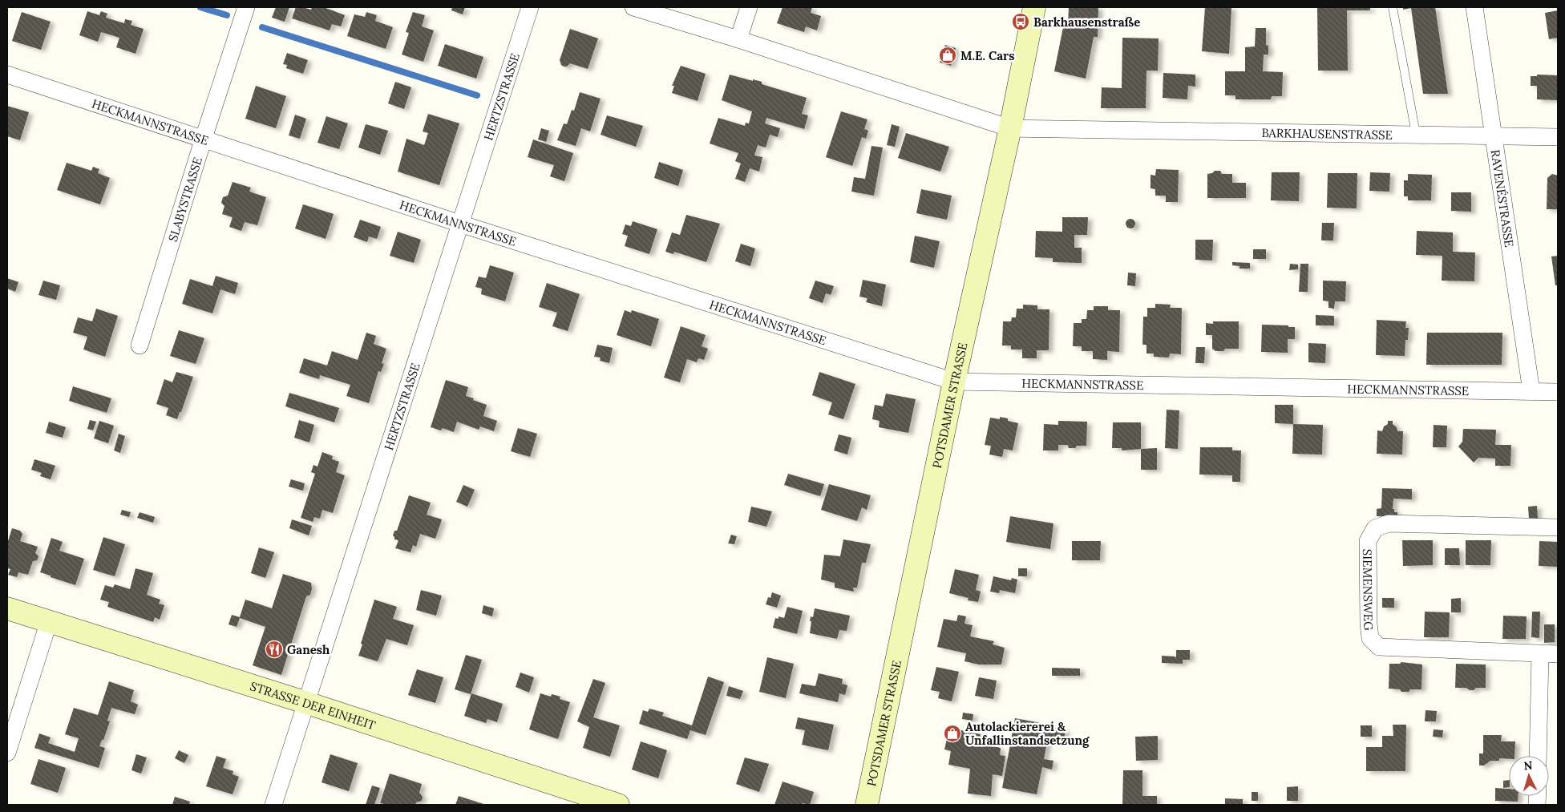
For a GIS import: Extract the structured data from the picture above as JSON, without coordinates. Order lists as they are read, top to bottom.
{
  "streets": {
    "street": [
      "HERTZSTRASSE",
      "HECKMANNSTRASSE",
      "BARKHAUSENSTRASSE",
      "SLABYSTRASSE",
      "RAVENÉSTRASSE",
      "POTSDAMER STRASSE",
      "SIEMENSWEG",
      "STRASSE DER EINHEIT"
    ]
  },
  "crossings": [
    ["HERTZSTRASSE", "HECKMANNSTRASSE"],
    ["HERTZSTRASSE", "STRASSE DER EINHEIT"],
    ["HECKMANNSTRASSE", "SLABYSTRASSE"],
    ["HECKMANNSTRASSE", "RAVENÉSTRASSE"],
    ["HECKMANNSTRASSE", "POTSDAMER STRASSE"],
    ["BARKHAUSENSTRASSE", "RAVENÉSTRASSE"],
    ["BARKHAUSENSTRASSE", "POTSDAMER STRASSE"]
  ],
  "places": {
    "bus stop": ["Barkhausenstraße"],
    "shop": ["M.E. Cars", "Autolackiererei & Unfallinstandsetzung"],
    "restaurant": ["Ganesh"]
  },
  "north": "top"
}
